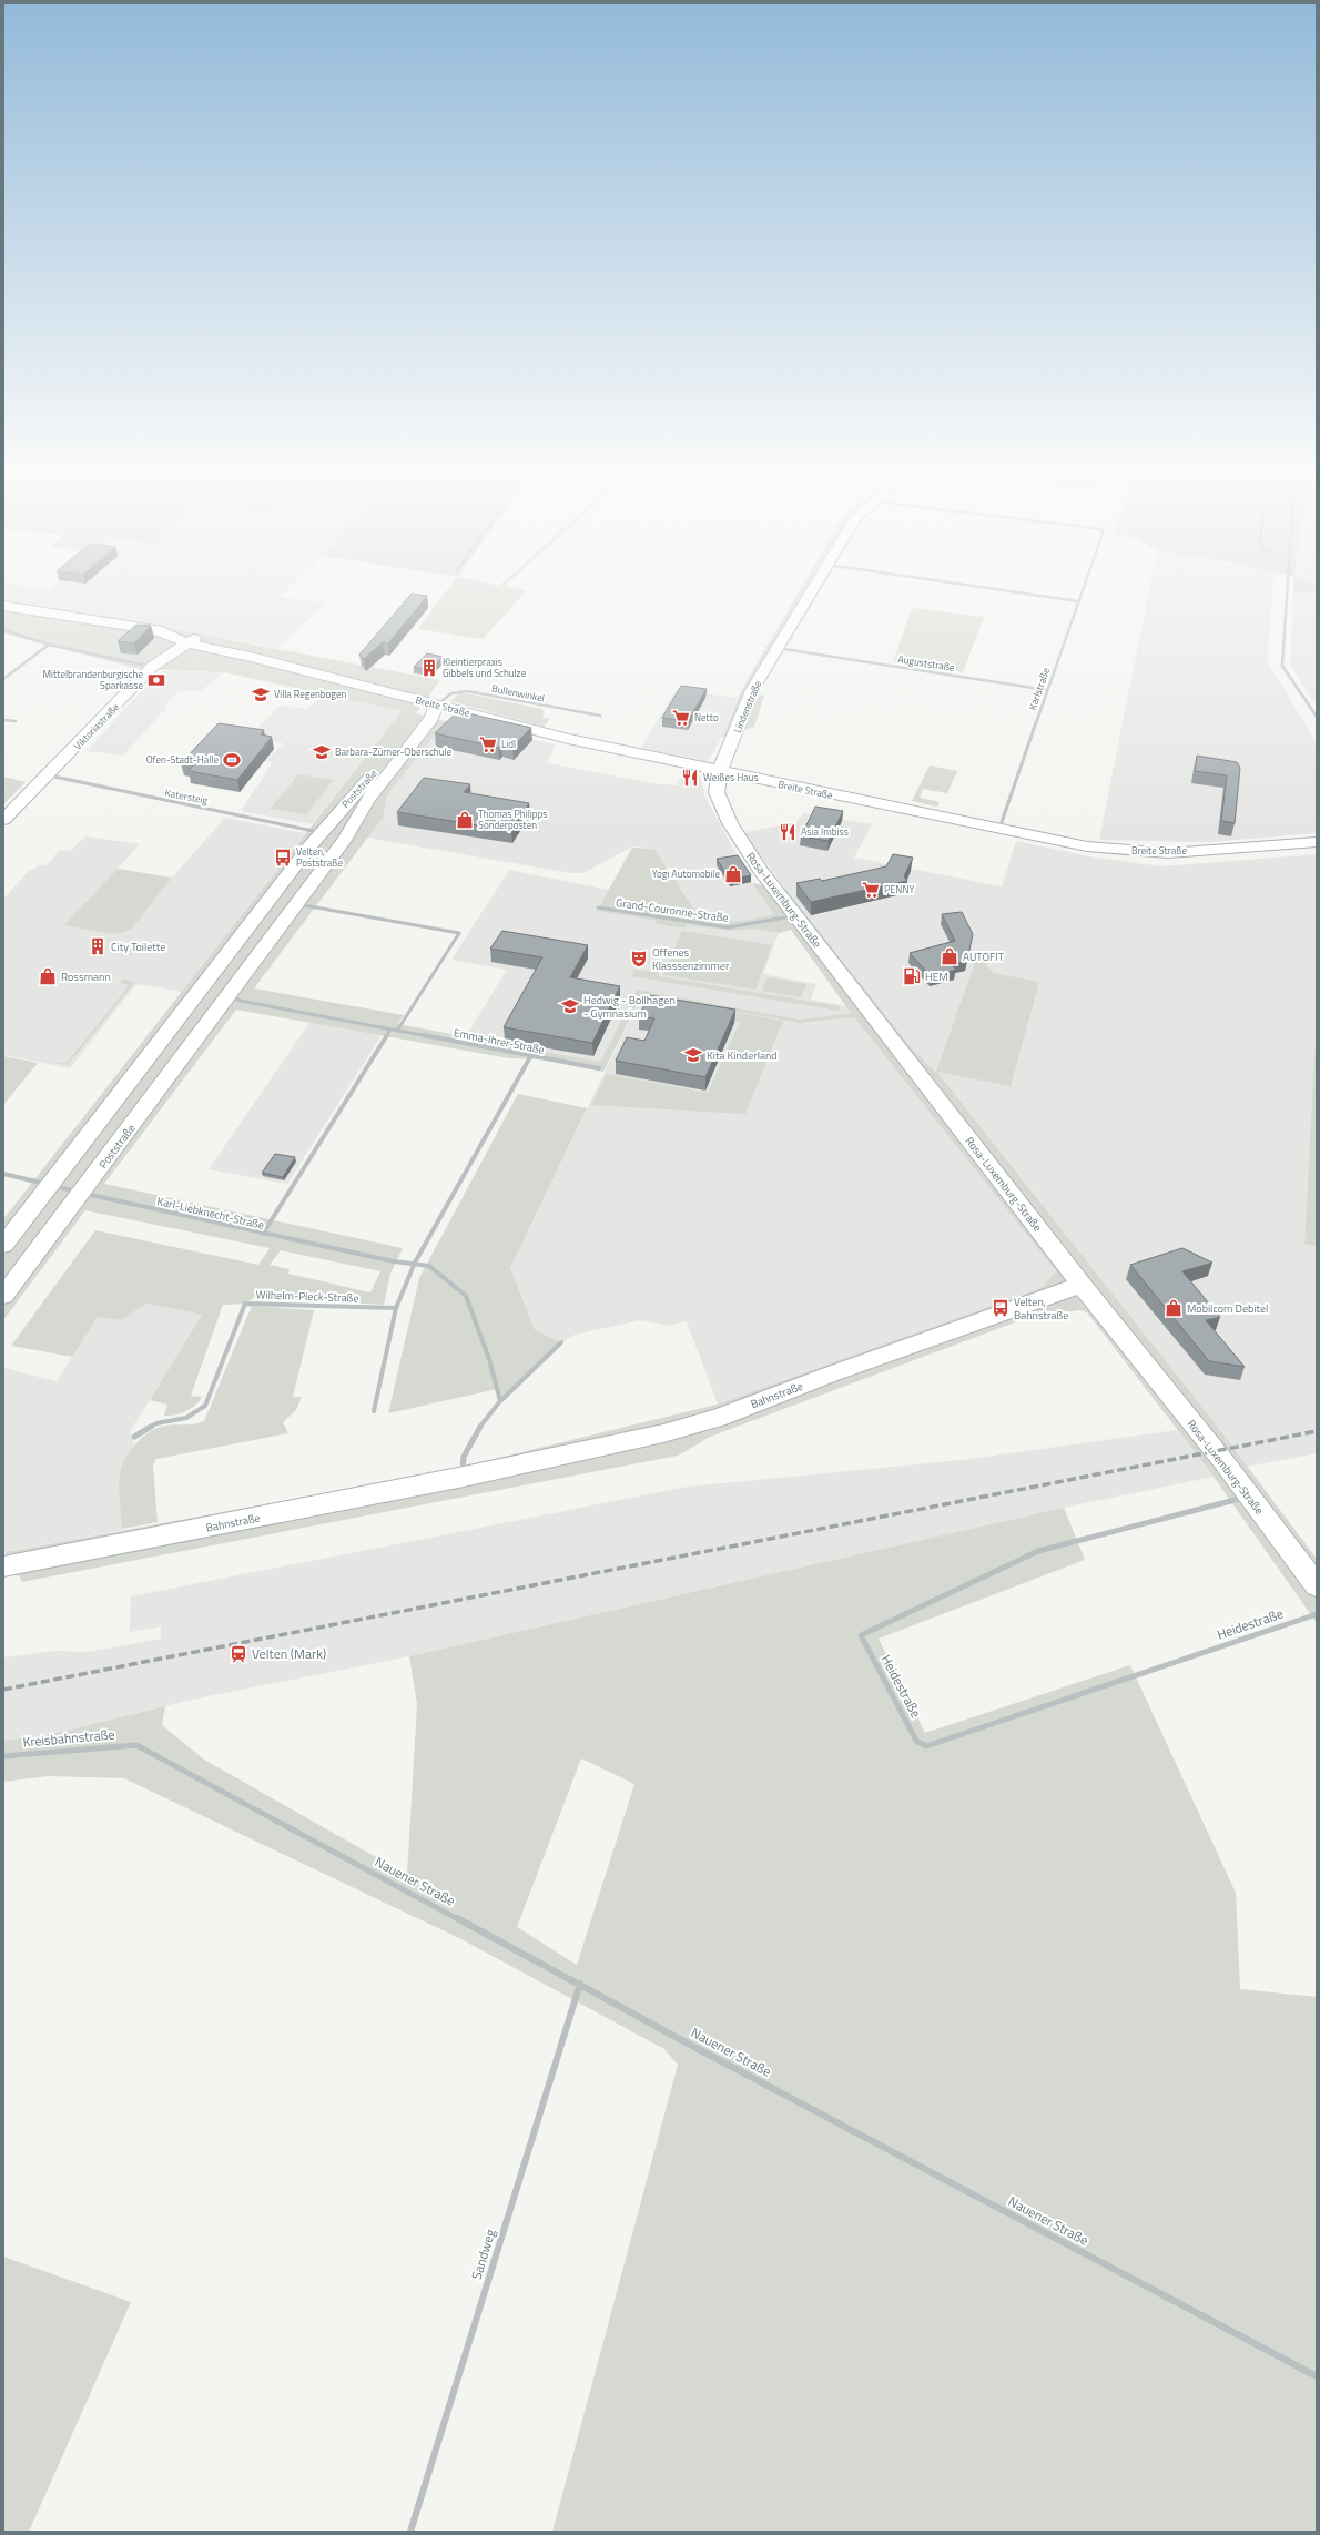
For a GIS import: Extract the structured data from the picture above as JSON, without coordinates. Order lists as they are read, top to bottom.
{
  "streets": {
    "main road": [
      "Breite Straße",
      "Lindenstraße",
      "Viktoriastraße",
      "Poststraße",
      "Rosa-Luxemburg-Straße",
      "Bahnstraße"
    ],
    "street": [
      "Auguststraße",
      "Karlstraße",
      "Bullenwinkel",
      "Katersteig",
      "Grand-Couronne-Straße",
      "Emma-Ihrer-Straße",
      "Karl-Liebknecht-Straße",
      "Wilhelm-Pieck-Straße",
      "Heidestraße",
      "Kreisbahnstraße",
      "Nauener Straße",
      "Sandweg"
    ]
  },
  "crossings": [
    ["Auguststraße", "Karlstraße"],
    ["Auguststraße", "Lindenstraße"],
    ["Karlstraße", "Breite Straße"],
    ["Bullenwinkel", "Breite Straße"],
    ["Bullenwinkel", "Poststraße"],
    ["Breite Straße", "Lindenstraße"],
    ["Breite Straße", "Viktoriastraße"],
    ["Breite Straße", "Poststraße"],
    ["Breite Straße", "Rosa-Luxemburg-Straße"],
    ["Lindenstraße", "Rosa-Luxemburg-Straße"],
    ["Viktoriastraße", "Katersteig"],
    ["Poststraße", "Katersteig"],
    ["Poststraße", "Emma-Ihrer-Straße"],
    ["Poststraße", "Karl-Liebknecht-Straße"],
    ["Rosa-Luxemburg-Straße", "Grand-Couronne-Straße"],
    ["Rosa-Luxemburg-Straße", "Bahnstraße"],
    ["Rosa-Luxemburg-Straße", "Heidestraße"],
    ["Kreisbahnstraße", "Nauener Straße"],
    ["Nauener Straße", "Sandweg"]
  ],
  "places": {
    "building": ["Kleintierpraxis Gibbels und Schulze", "City Toilette"],
    "bank": ["Mittelbrandenburgische Sparkasse"],
    "school or university": [
      "Villa Regenbogen",
      "Barbara-Zürner-Oberschule",
      "Hedwig - Bollhagen - Gymnasium",
      "Kita Kinderland"
    ],
    "supermarket": ["Netto", "Lidl", "PENNY"],
    "sports": ["Ofen-Stadt-Halle"],
    "restaurant": ["Weißes Haus", "Asia Imbiss"],
    "shop": [
      "Thomas Philipps Sonderposten",
      "Yogi Automobile",
      "AUTOFIT",
      "Rossmann",
      "Mobilcom Debitel"
    ],
    "bus stop": ["Velten, Poststraße", "Velten, Bahnstraße"],
    "theatre": ["Offenes Klasssenzimmer"],
    "fuel station": ["HEM"],
    "station": ["Velten (Mark)"]
  }
}
